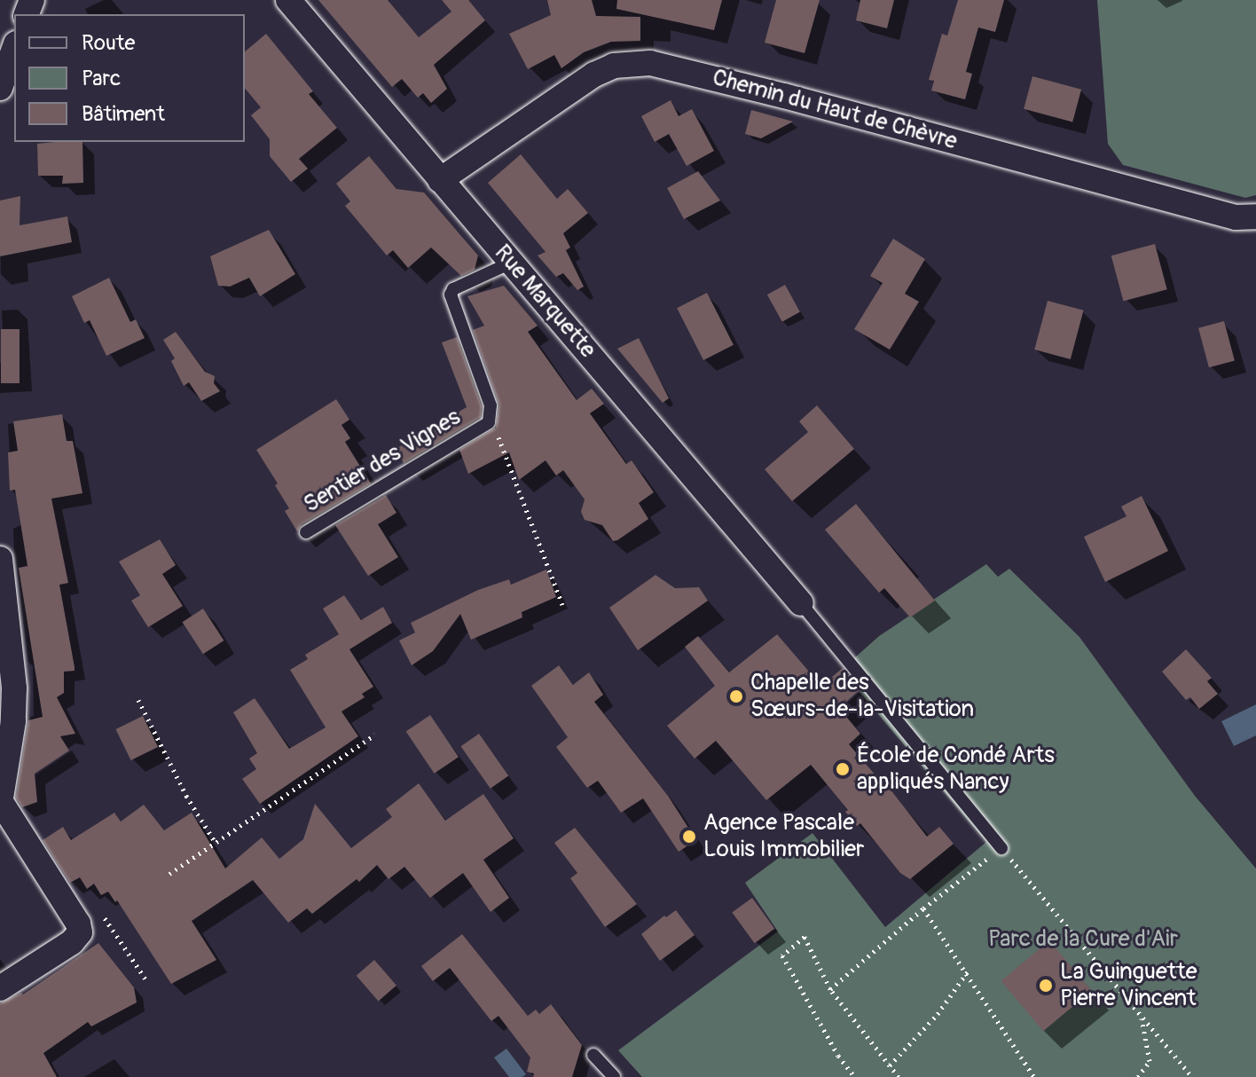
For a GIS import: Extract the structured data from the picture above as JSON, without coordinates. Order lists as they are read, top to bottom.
{
  "streets": {
    "street": ["Chemin du Haut de Chèvre", "Rue Marquette"],
    "lane": ["Sentier des Vignes"]
  },
  "crossings": [
    ["Chemin du Haut de Chèvre", "Rue Marquette"],
    ["Rue Marquette", "Sentier des Vignes"]
  ],
  "parks": ["Parc de la Cure d'Air"],
  "places": [
    "Chapelle des Sœurs-de-la-Visitation",
    "École de Condé Arts appliqués Nancy",
    "Agence Pascale Louis Immobilier",
    "La Guinguette Pierre Vincent"
  ],
  "legend": ["Route", "Parc", "Bâtiment"]
}
